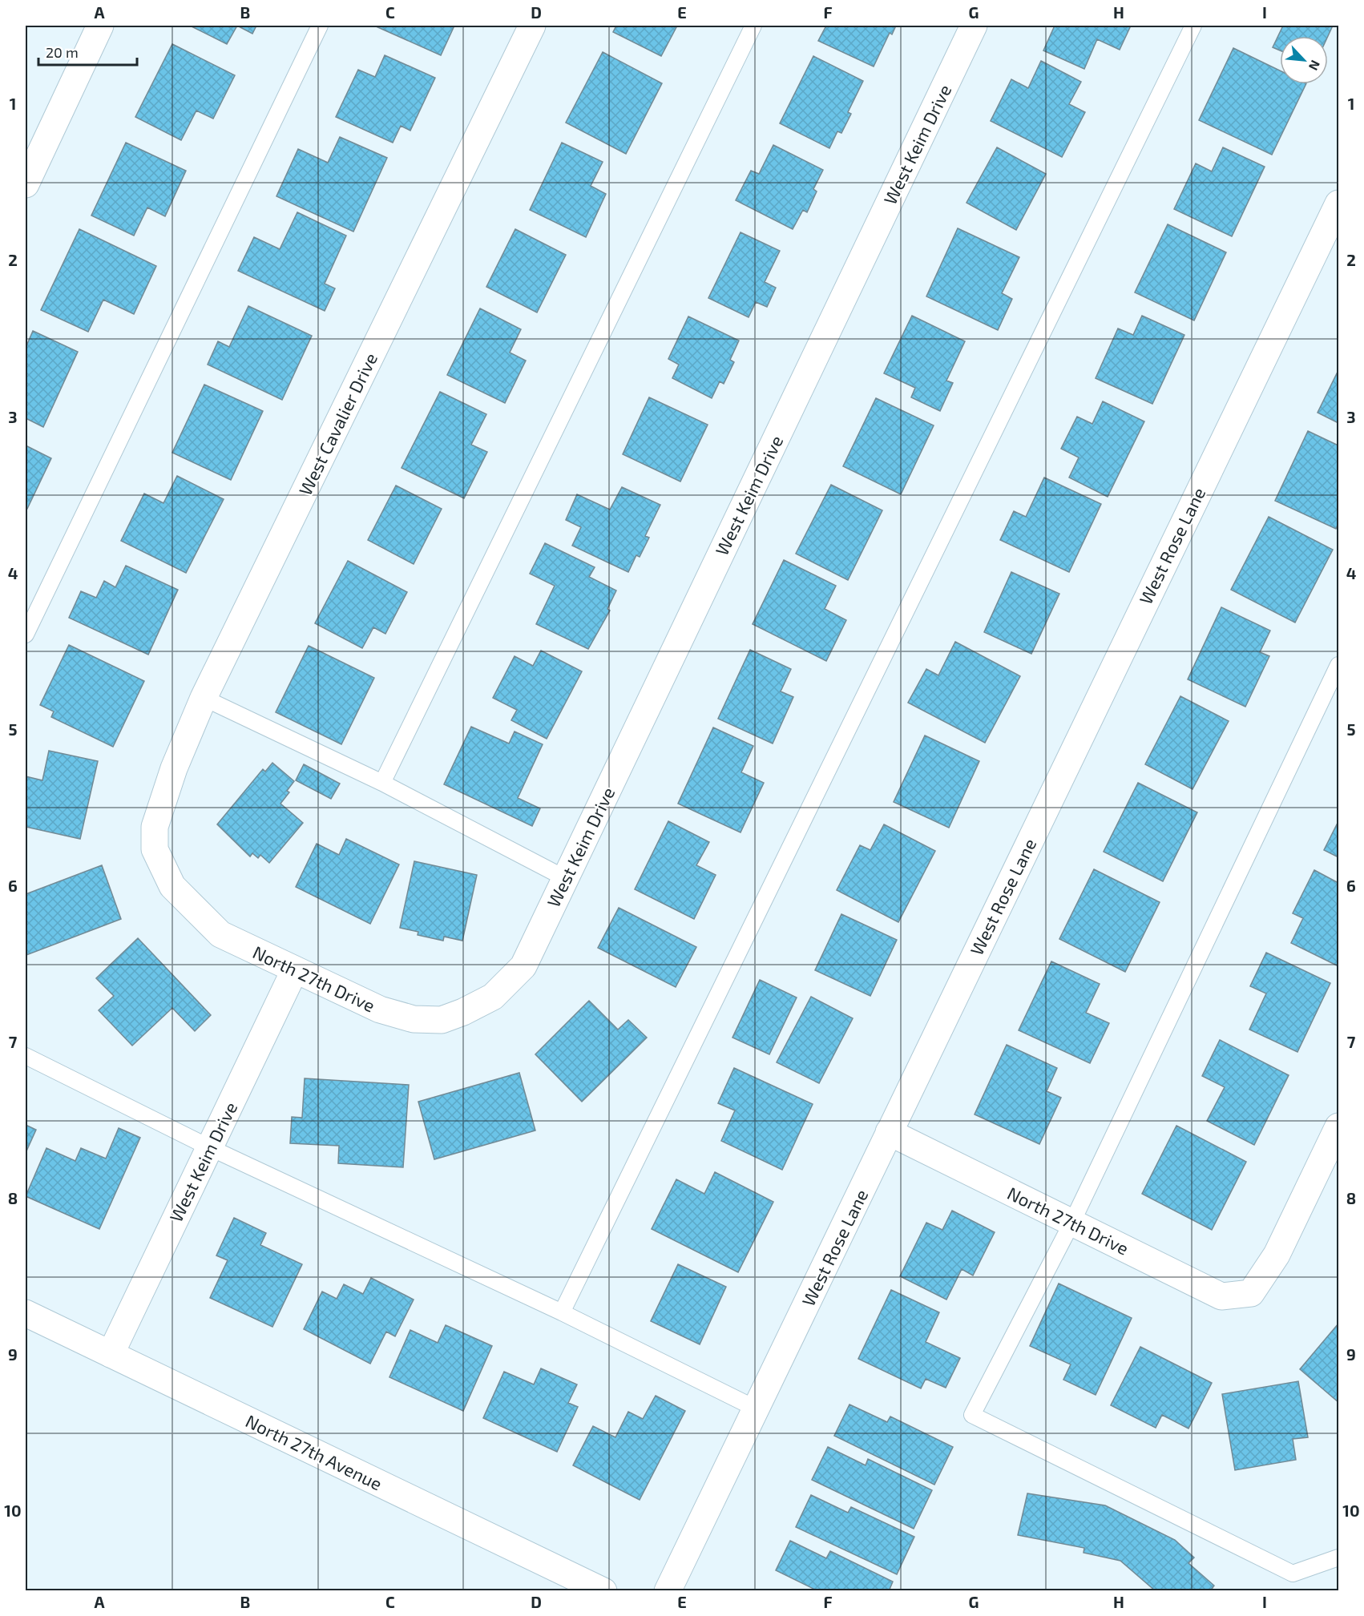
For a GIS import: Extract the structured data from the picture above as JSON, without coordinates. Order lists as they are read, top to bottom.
{
  "streets": {
    "street": [
      "West Keim Drive",
      "West Cavalier Drive",
      "West Rose Lane",
      "North 27th Drive",
      "North 27th Avenue"
    ]
  },
  "crossings": [
    ["West Keim Drive", "North 27th Drive"],
    ["West Keim Drive", "North 27th Avenue"],
    ["West Cavalier Drive", "North 27th Drive"],
    ["West Rose Lane", "North 27th Drive"]
  ],
  "scale_bar": "20 m",
  "north": "bottom right",
  "grid": {
    "columns": [
      "A",
      "B",
      "C",
      "D",
      "E",
      "F",
      "G",
      "H",
      "I"
    ],
    "rows": [
      "1",
      "2",
      "3",
      "4",
      "5",
      "6",
      "7",
      "8",
      "9",
      "10"
    ]
  }
}
